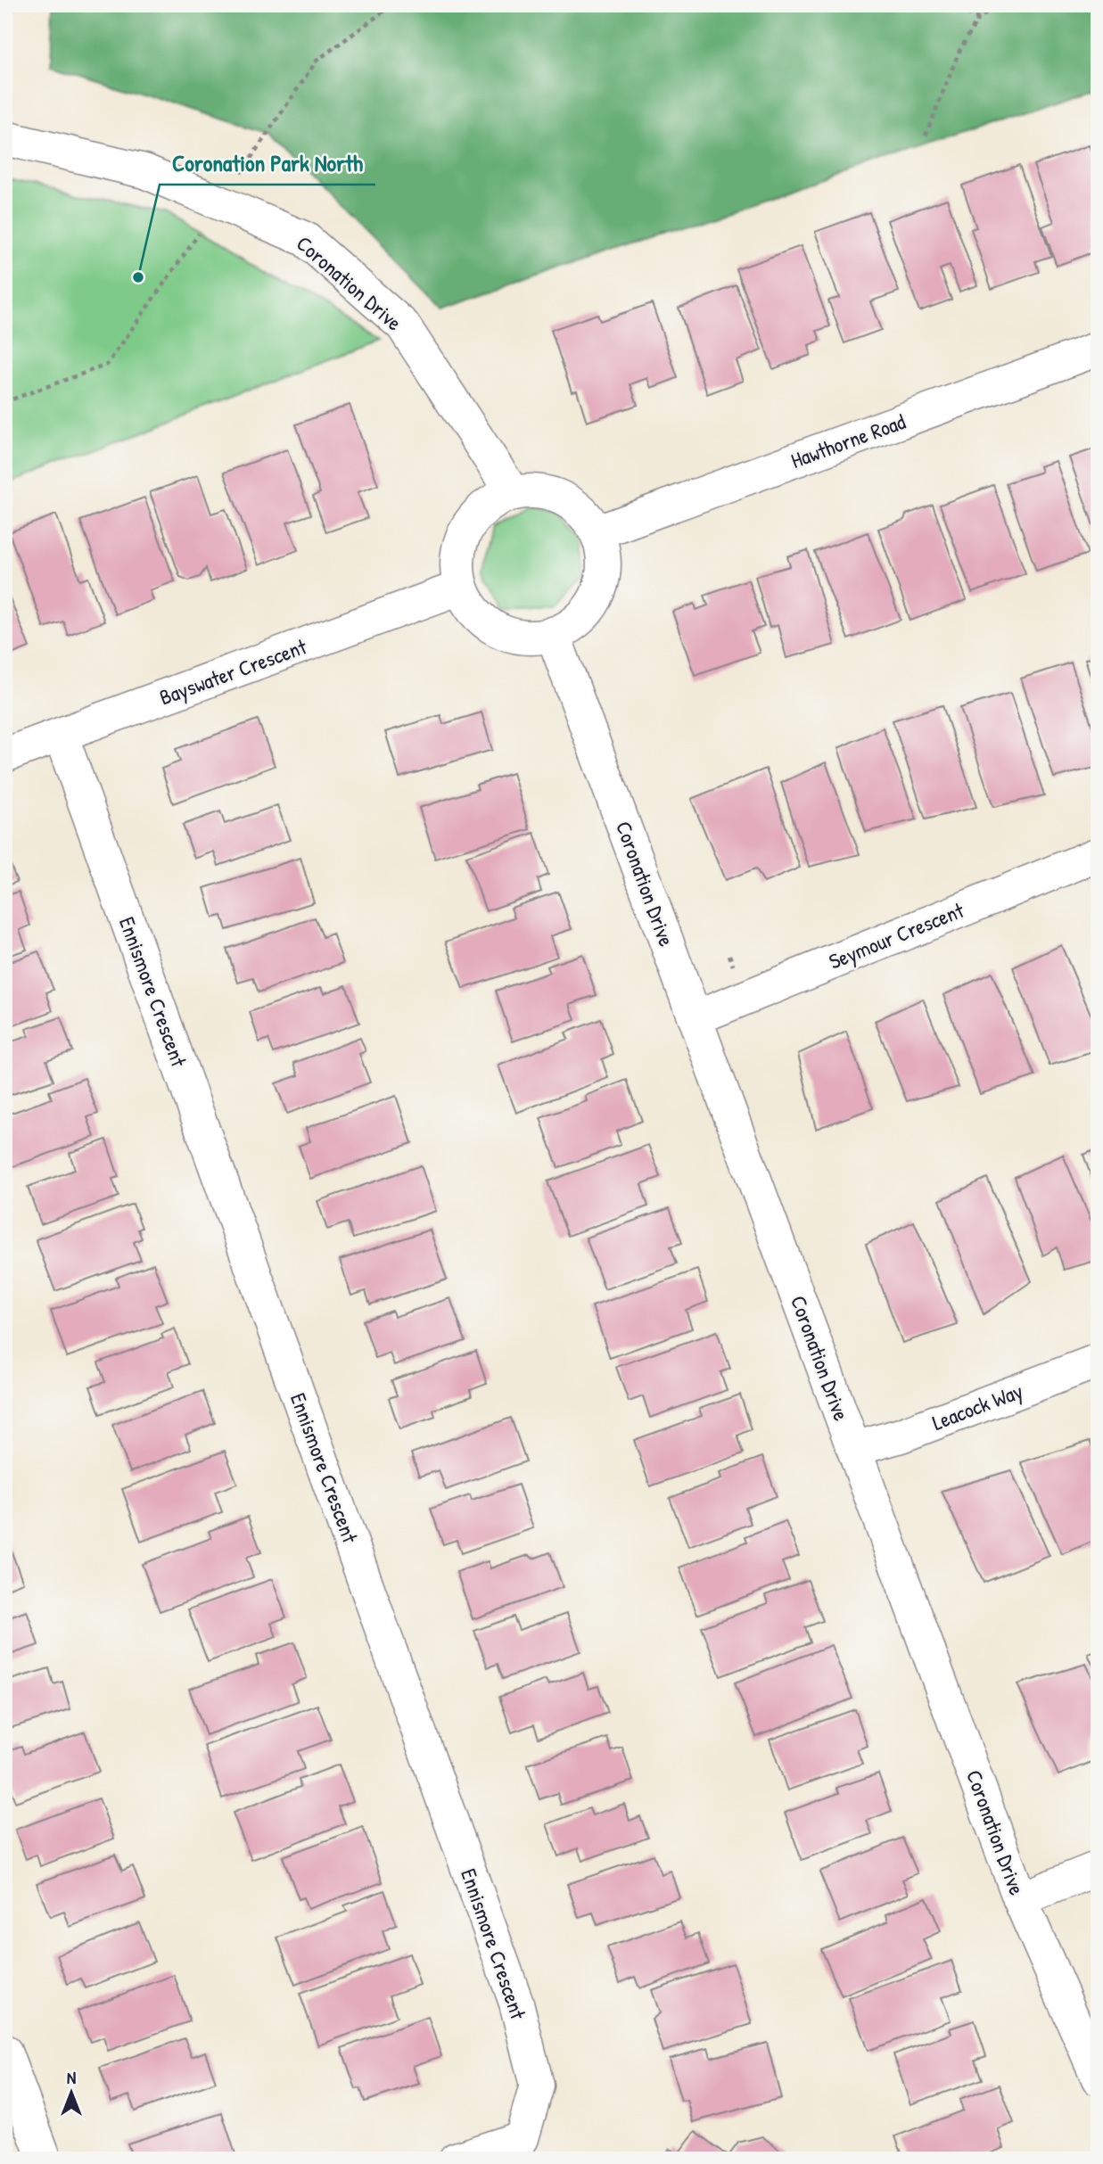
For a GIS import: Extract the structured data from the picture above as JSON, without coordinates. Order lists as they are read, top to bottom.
{
  "streets": {
    "street": [
      "Coronation Drive",
      "Hawthorne Road",
      "Bayswater Crescent",
      "Seymour Crescent",
      "Ennismore Crescent",
      "Leacock Way"
    ]
  },
  "crossings": [
    ["Coronation Drive", "Hawthorne Road"],
    ["Coronation Drive", "Bayswater Crescent"],
    ["Coronation Drive", "Seymour Crescent"],
    ["Coronation Drive", "Leacock Way"],
    ["Hawthorne Road", "Bayswater Crescent"],
    ["Bayswater Crescent", "Ennismore Crescent"]
  ],
  "places": ["Coronation Park North"],
  "north": "top"
}
